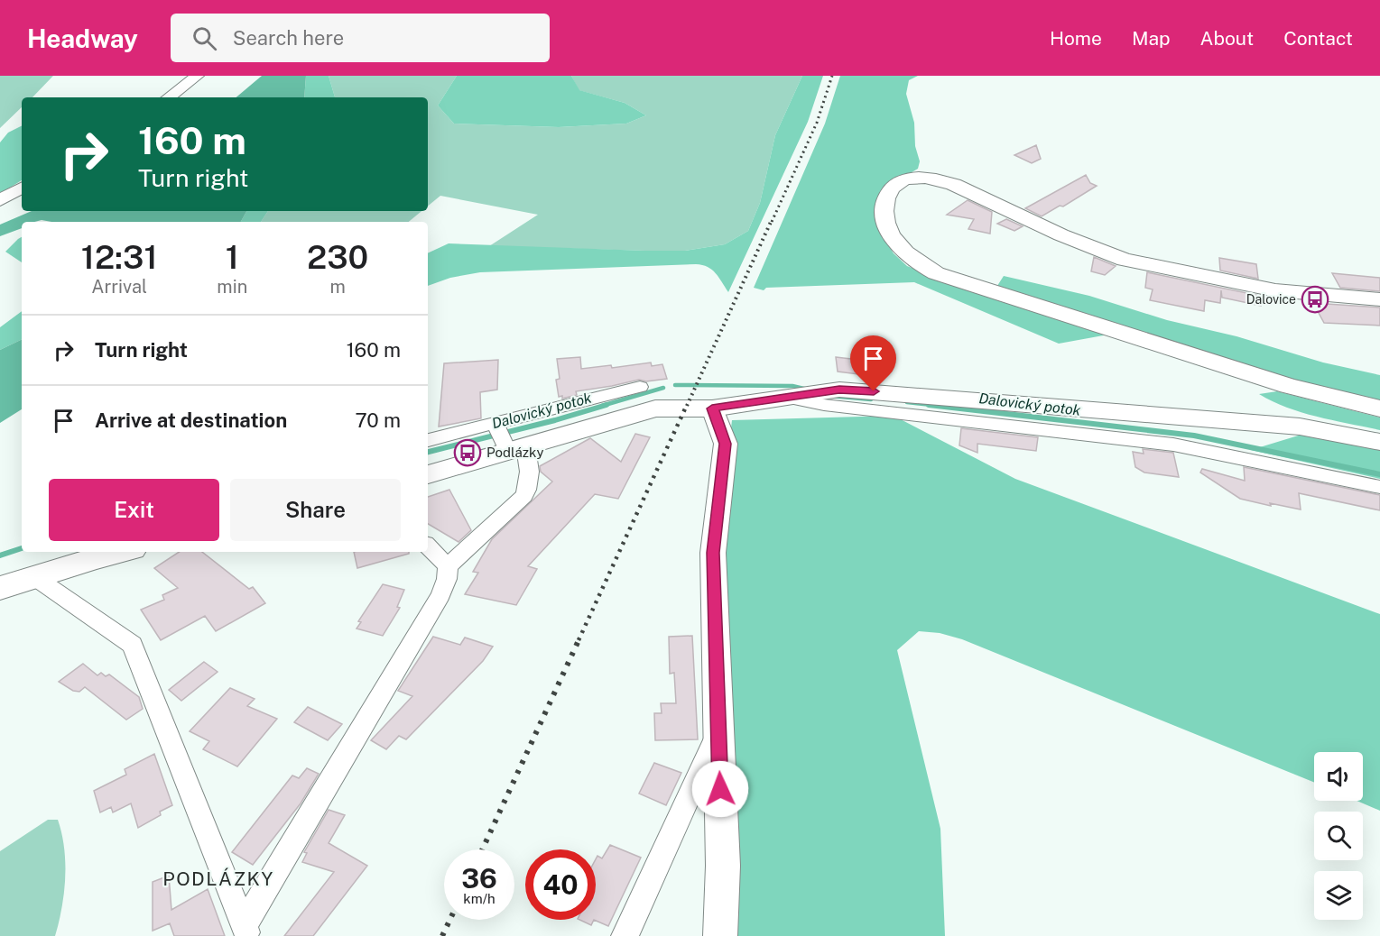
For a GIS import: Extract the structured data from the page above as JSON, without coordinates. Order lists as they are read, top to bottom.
{
  "districts": ["PODLÁZKY"],
  "water": ["Dalovický potok"],
  "places": {
    "bus stop": ["Dalovice", "Podlázky"]
  },
  "page": {
    "header": "Headway",
    "search": "Search here",
    "nav": [
      "Home",
      "Map",
      "About",
      "Contact"
    ],
    "turn": ["160 m", "Turn right"],
    "eta": [
      "12:31",
      "Arrival",
      "1",
      "min",
      "230",
      "m"
    ],
    "list": [
      {
        "name": "Turn right",
        "value": "160 m"
      },
      {
        "name": "Arrive at destination",
        "value": "70 m"
      }
    ],
    "buttons": ["Exit", "Share"],
    "speed": "36 km/h",
    "limit": "40"
  }
}
